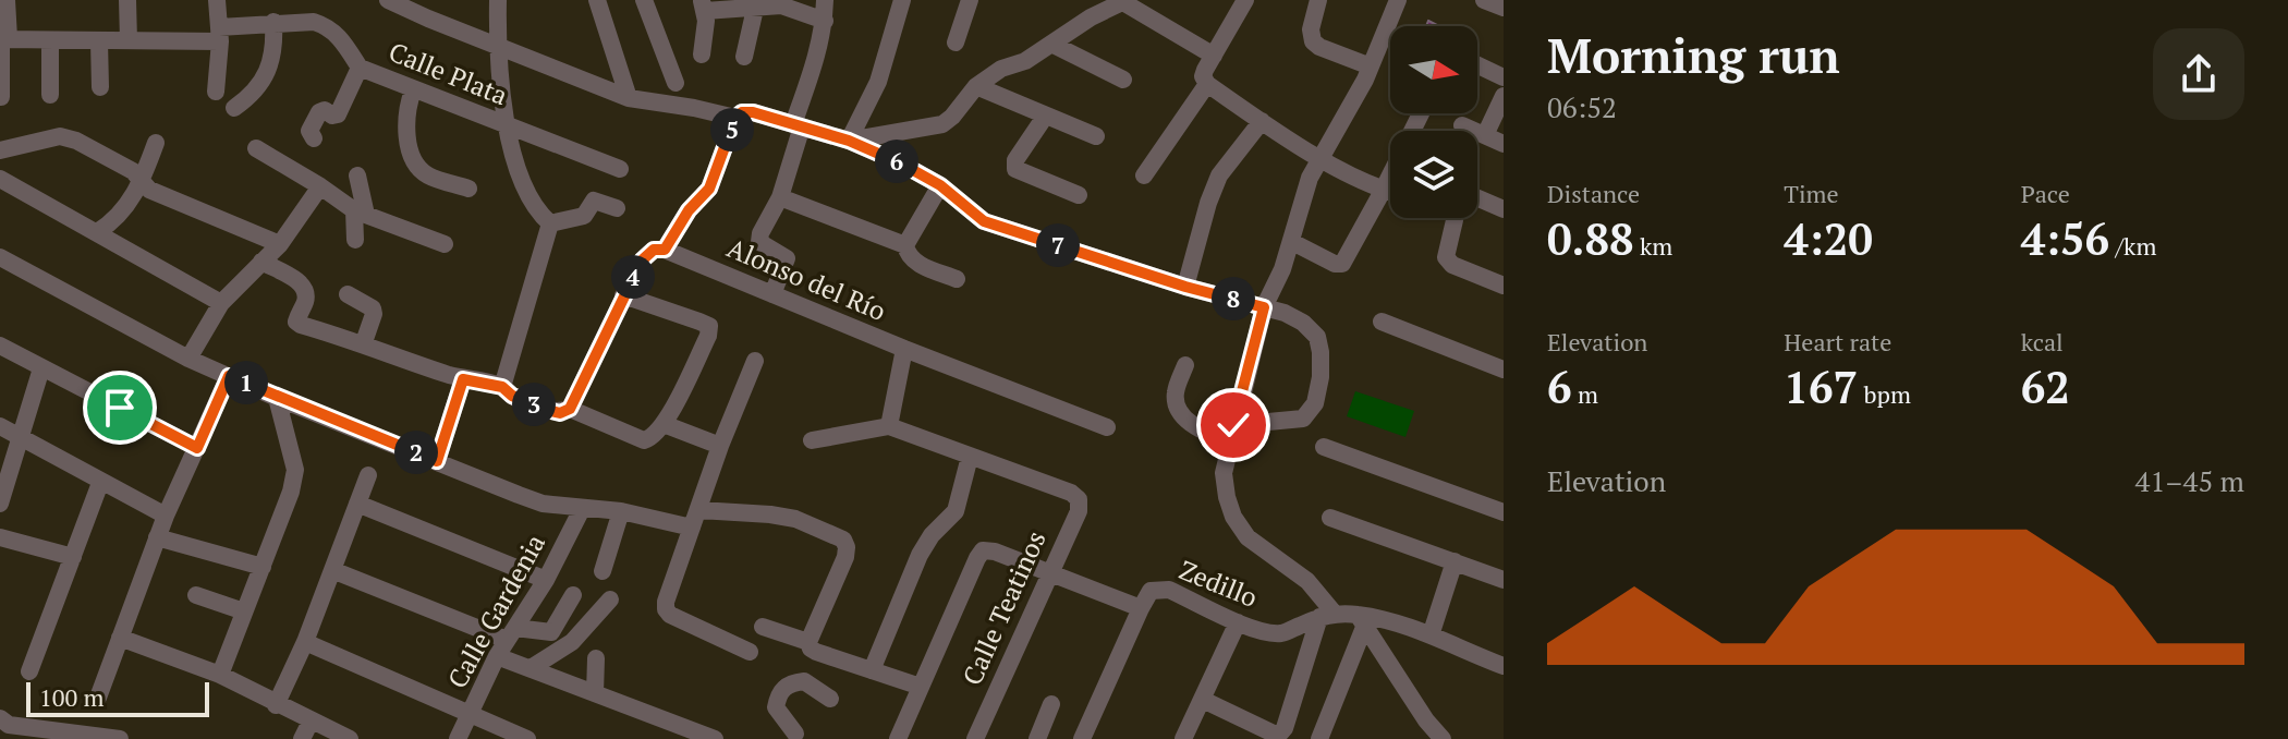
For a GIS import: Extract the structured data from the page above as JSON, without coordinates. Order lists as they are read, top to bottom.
{
  "streets": {
    "street": [
      "Calle Plata",
      "Alonso del Río",
      "Zedillo",
      "Calle Teatinos",
      "Calle Gardenia"
    ]
  },
  "scale_bar": "100 m",
  "north": "right",
  "page": {
    "heading": ["Morning run", "06:52"],
    "pins": [
      "5",
      "6",
      "7",
      "4",
      "8",
      "1",
      "3",
      "2"
    ],
    "stats": [
      ["Distance", "0.88 km"],
      ["Time", "4:20"],
      ["Pace", "4:56 /km"],
      ["Elevation", "6 m"],
      ["Heart rate", "167 bpm"],
      ["kcal", "62"]
    ],
    "chart": ["Elevation", "41–45 m"],
    "scale": "100 m"
  }
}
